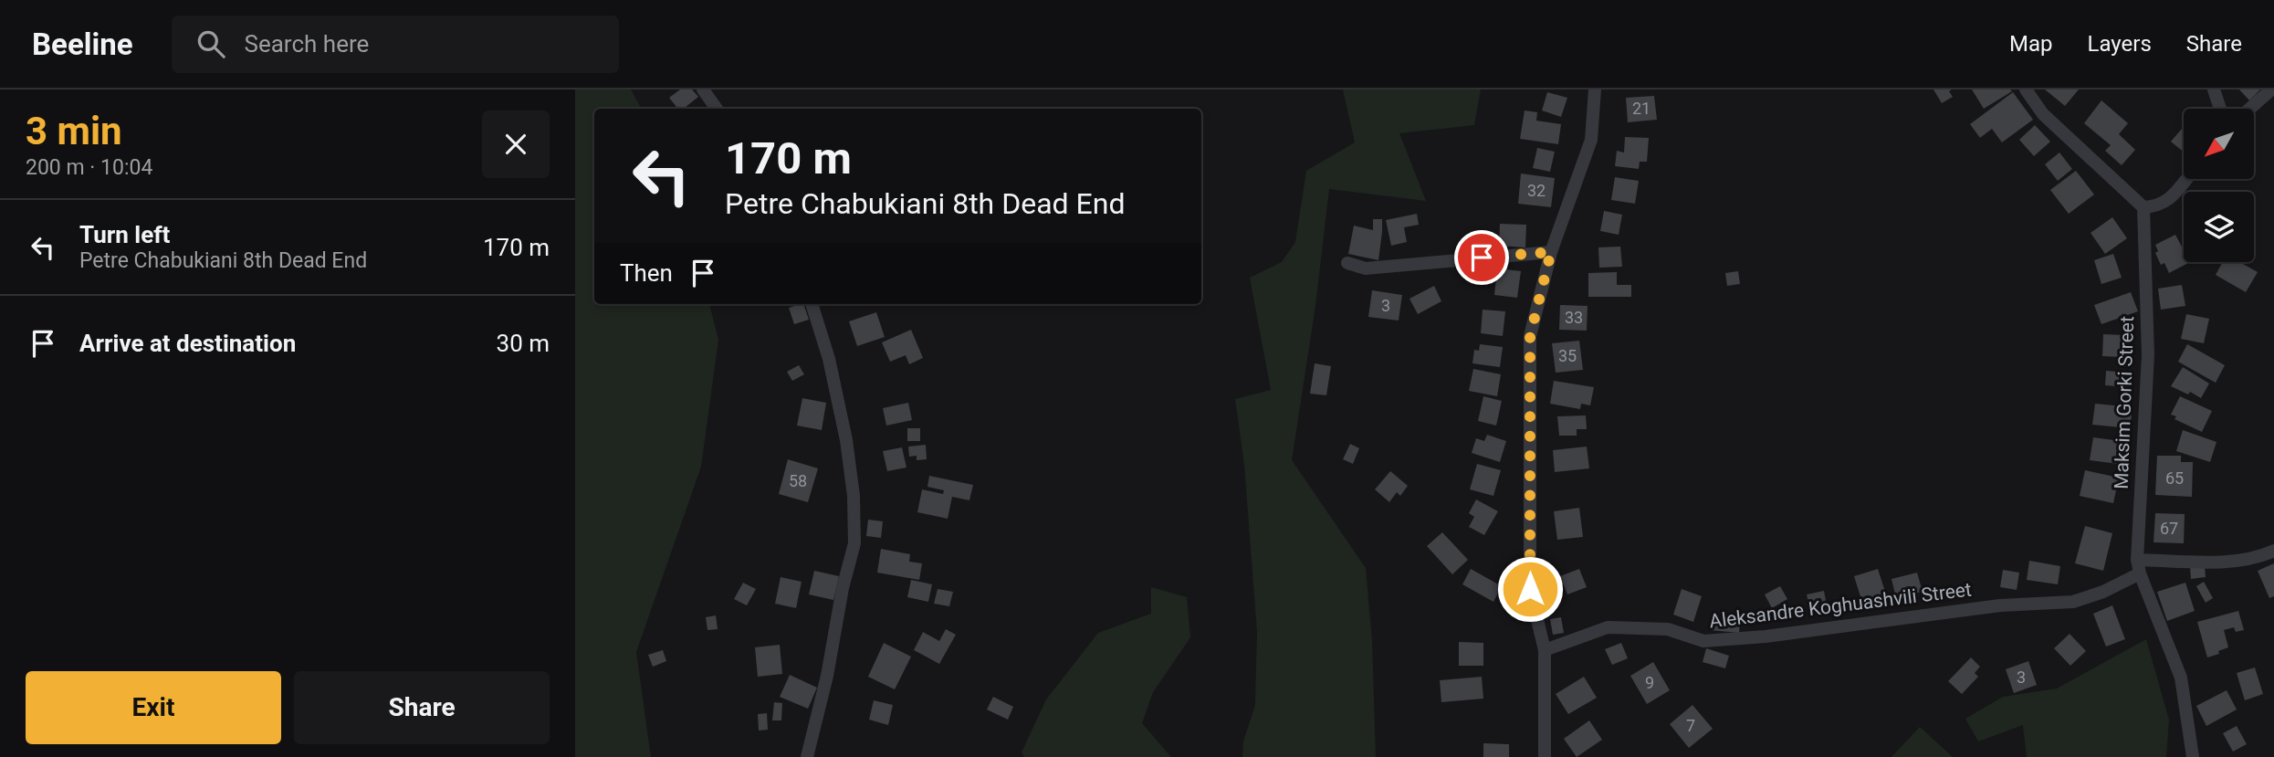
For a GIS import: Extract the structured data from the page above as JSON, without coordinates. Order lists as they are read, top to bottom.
{
  "streets": {
    "street": ["Maksim Gorki Street", "Aleksandre Koghuashvili Street"]
  },
  "crossings": [
    ["Maksim Gorki Street", "Aleksandre Koghuashvili Street"]
  ],
  "house_numbers": [
    "21",
    "32",
    "3",
    "33",
    "35",
    "65",
    "58",
    "67",
    "3",
    "9",
    "7"
  ],
  "north": "bottom left",
  "page": {
    "header": "Beeline",
    "search": "Search here",
    "nav": ["Map", "Layers", "Share"],
    "heading": ["3 min", "200 m · 10:04"],
    "turn": ["170 m", "Petre Chabukiani 8th Dead End"],
    "list": [
      {
        "name": "Turn left",
        "note": "Petre Chabukiani 8th Dead End",
        "value": "170 m"
      },
      {
        "name": "Arrive at destination",
        "value": "30 m"
      }
    ],
    "then": "Then",
    "buttons": ["Exit", "Share"]
  }
}
